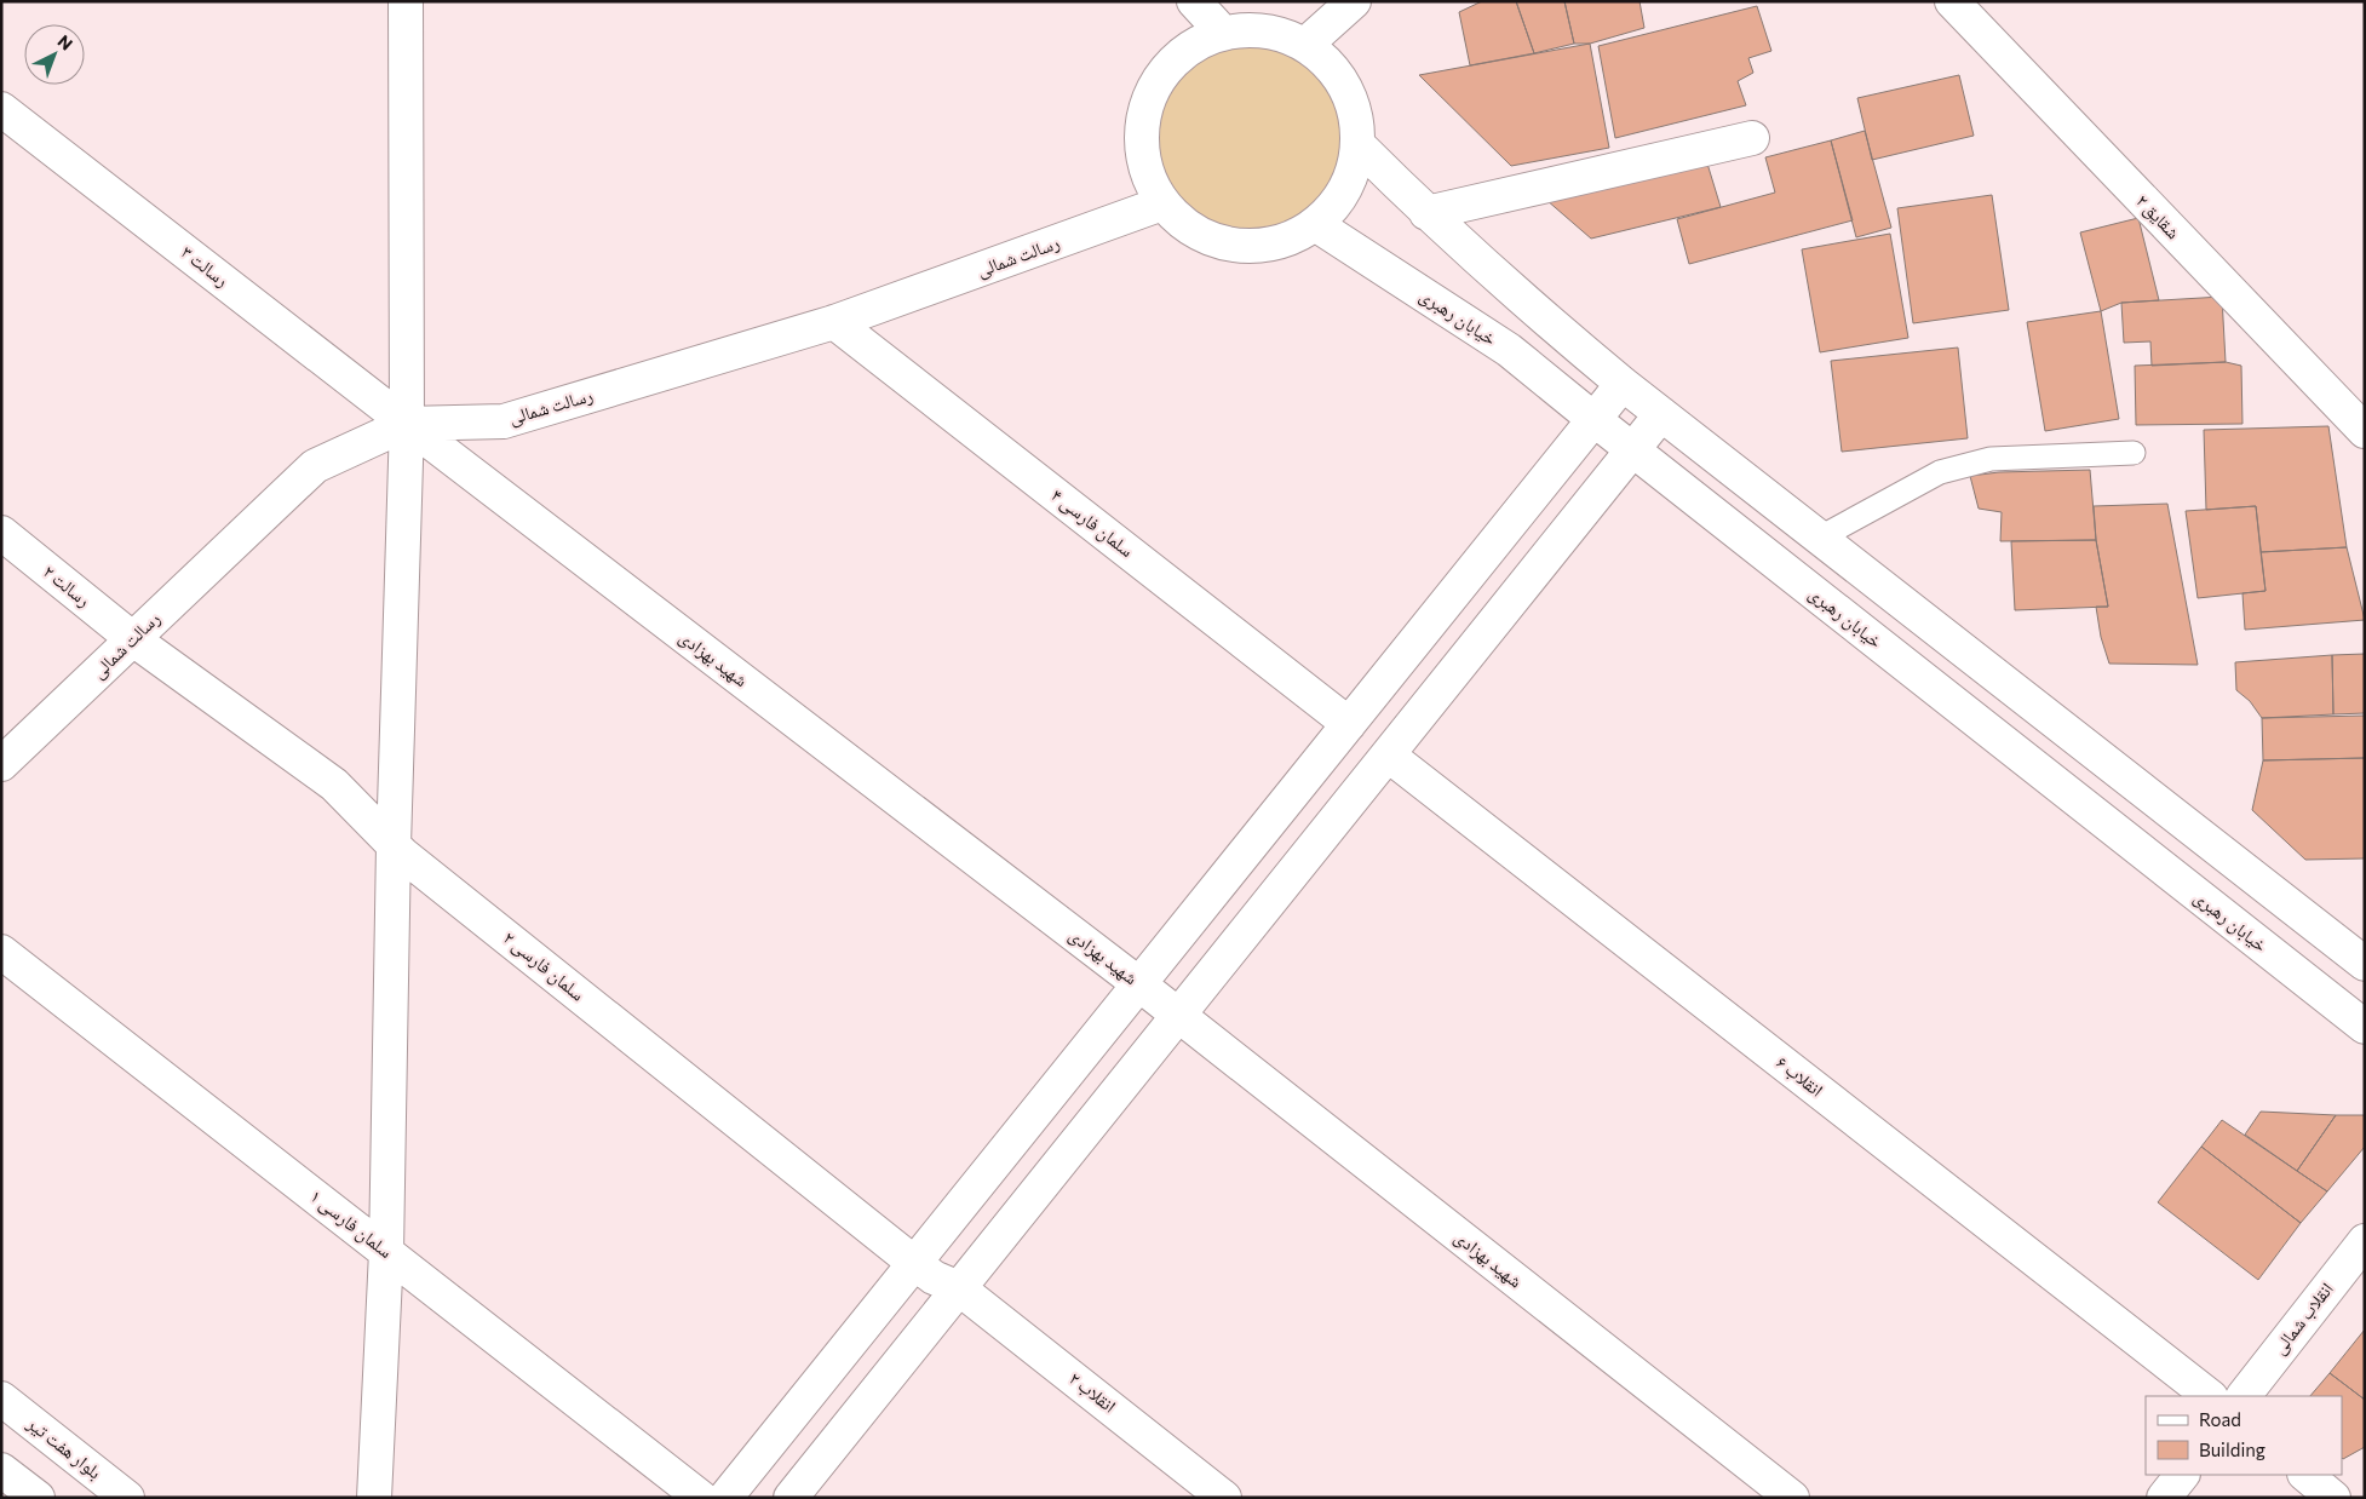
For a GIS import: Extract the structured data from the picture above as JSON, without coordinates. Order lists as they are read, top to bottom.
{
  "streets": {
    "street": [
      "شقایق ۲",
      "رسالت شمالی",
      "رسالت ۳",
      "خیابان رهبری",
      "سلمان فارسی ۴",
      "رسالت ۲",
      "شهید بهزادی",
      "سلمان فارسی ۲",
      "انقلاب ۶",
      "سلمان فارسی ۱",
      "انقلاب شمالی",
      "انقلاب ۲",
      "بلوار هفت تیر"
    ]
  },
  "crossings": [
    ["رسالت شمالی", "رسالت ۳"],
    ["رسالت شمالی", "خیابان رهبری"],
    ["رسالت شمالی", "سلمان فارسی ۴"],
    ["رسالت شمالی", "رسالت ۲"],
    ["رسالت شمالی", "شهید بهزادی"],
    ["رسالت شمالی", "سلمان فارسی ۲"],
    ["رسالت ۳", "شهید بهزادی"],
    ["رسالت ۲", "سلمان فارسی ۲"],
    ["سلمان فارسی ۲", "انقلاب ۲"]
  ],
  "legend": ["Road", "Building"],
  "north": "top right"
}
